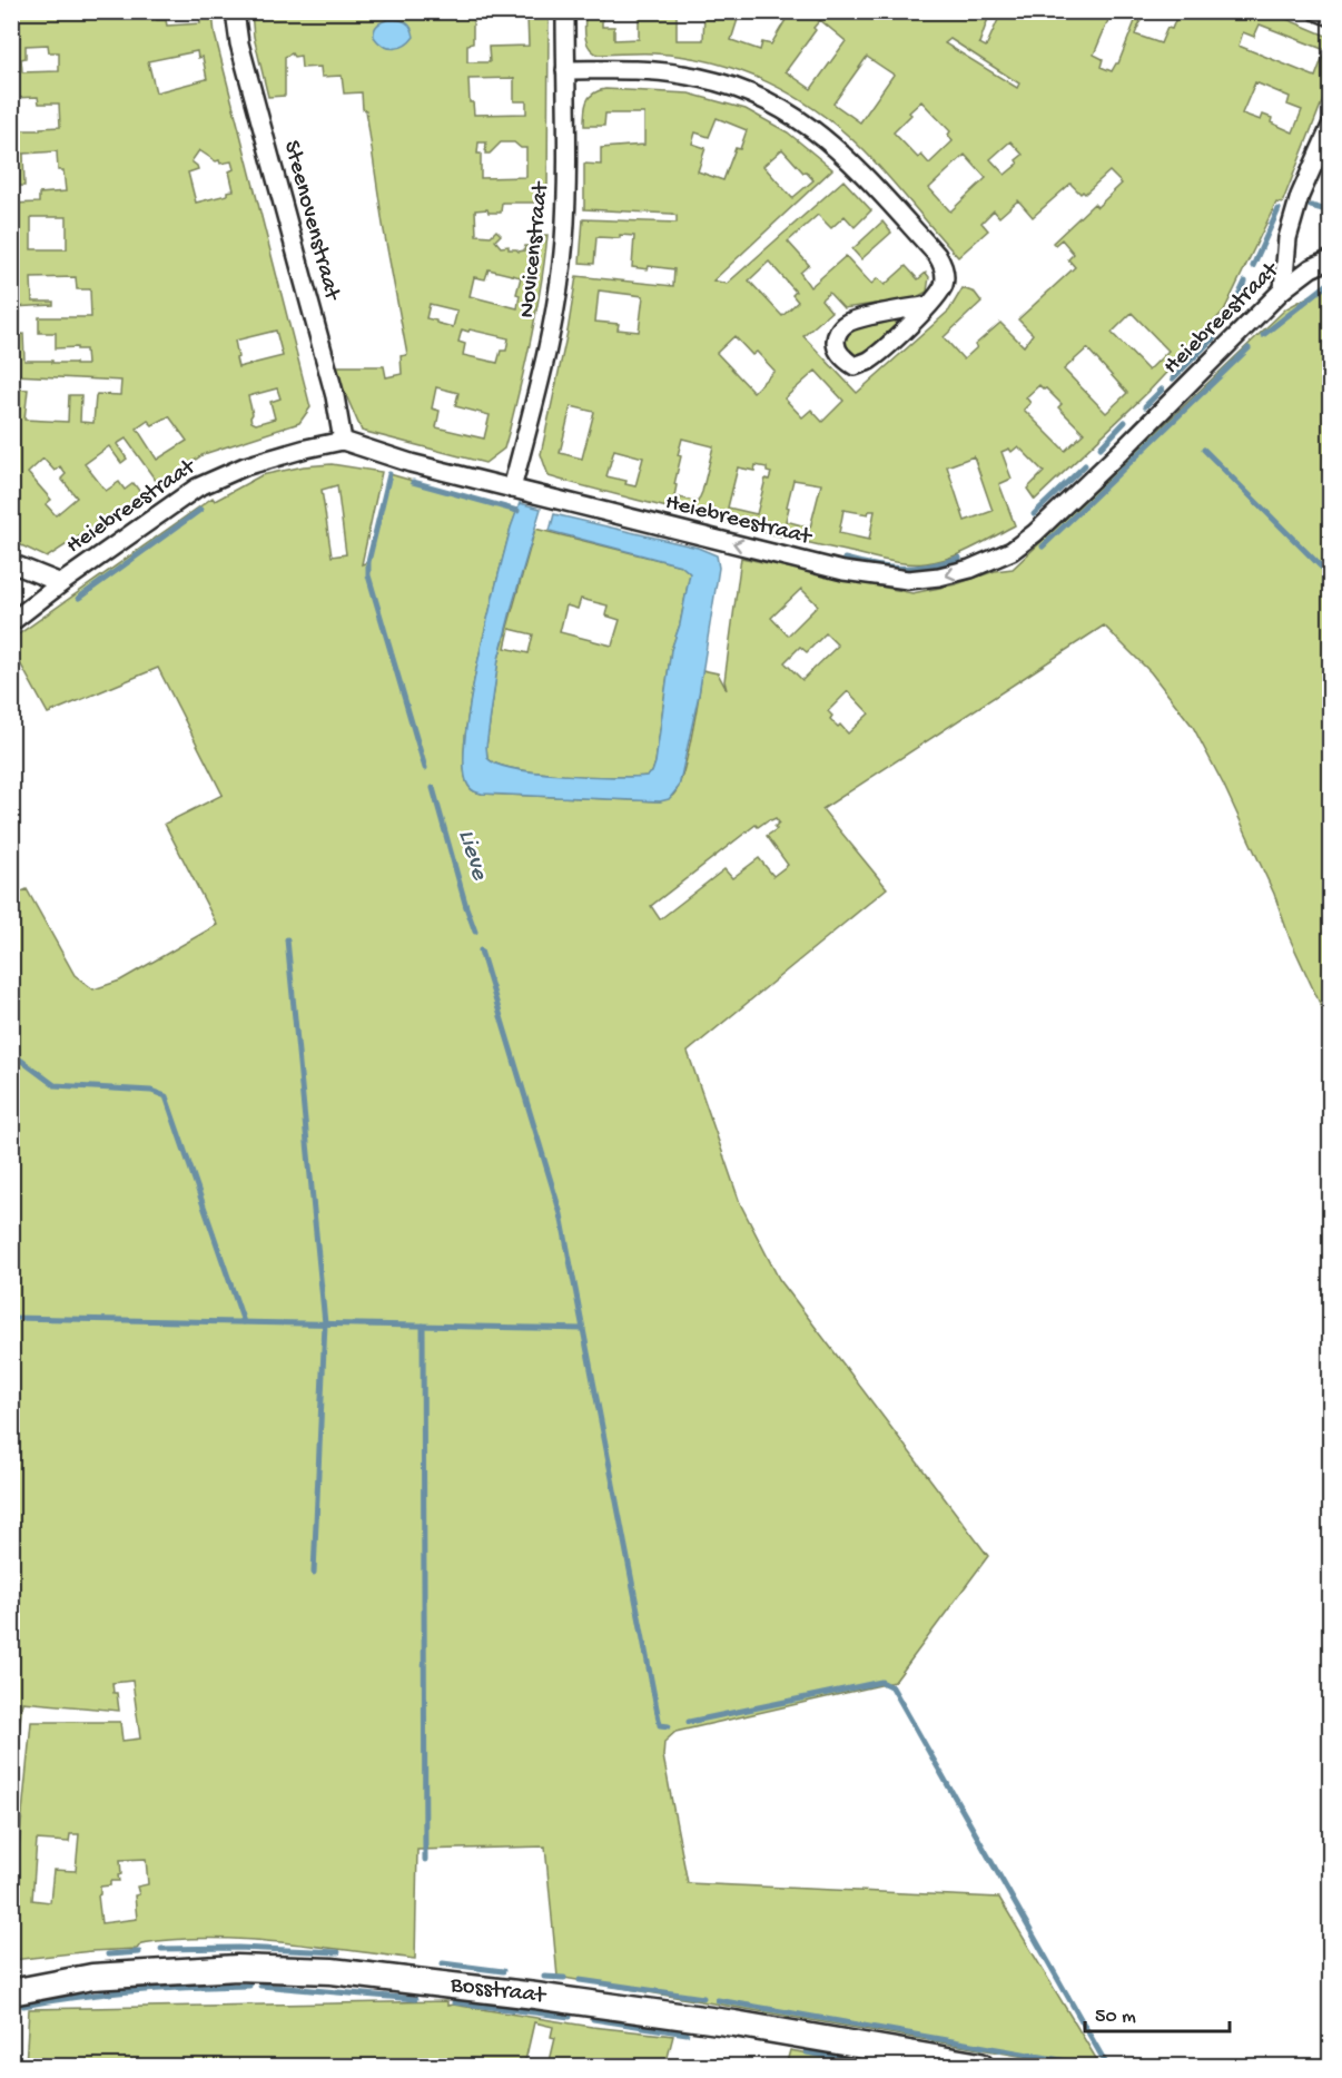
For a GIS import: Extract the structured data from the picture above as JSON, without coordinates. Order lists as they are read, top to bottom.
{
  "streets": {
    "street": [
      "Steenovenstraat",
      "Novicenstraat",
      "Heiebreestraat",
      "Bosstraat"
    ]
  },
  "crossings": [
    ["Steenovenstraat", "Heiebreestraat"],
    ["Novicenstraat", "Heiebreestraat"]
  ],
  "one_way": ["Heiebreestraat"],
  "water": ["Lieve"],
  "scale_bar": "50 m"
}
